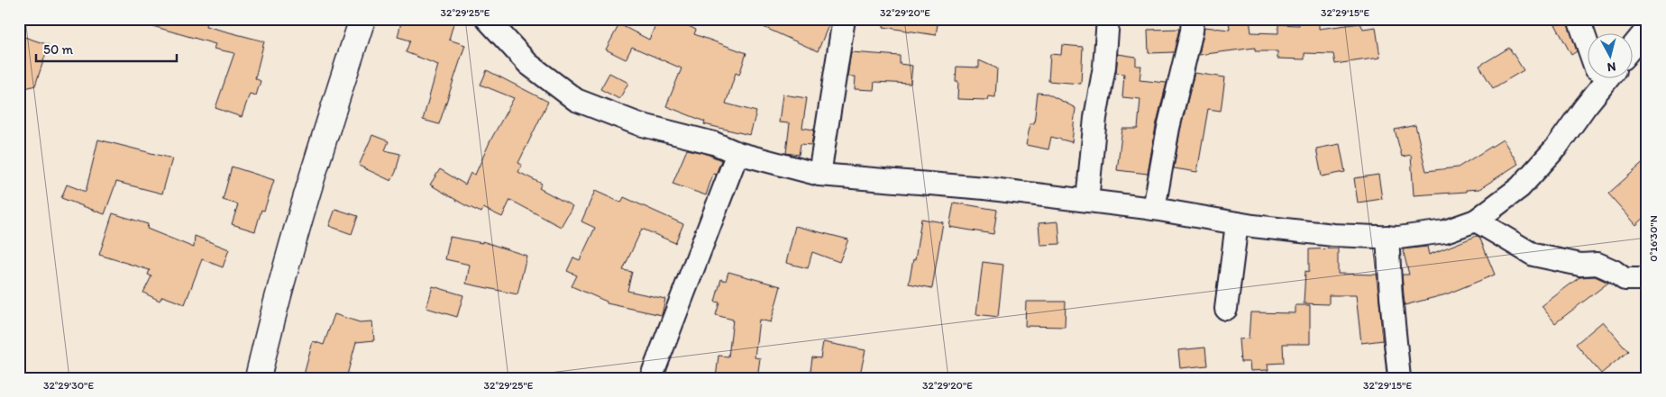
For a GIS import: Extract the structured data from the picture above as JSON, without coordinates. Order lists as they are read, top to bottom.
{
  "scale_bar": "50 m",
  "north": "bottom",
  "coordinates": [
    "32°29'25\"E",
    "32°29'20\"E",
    "32°29'15\"E",
    "0°16'30\"N",
    "32°29'30\"E"
  ]
}
